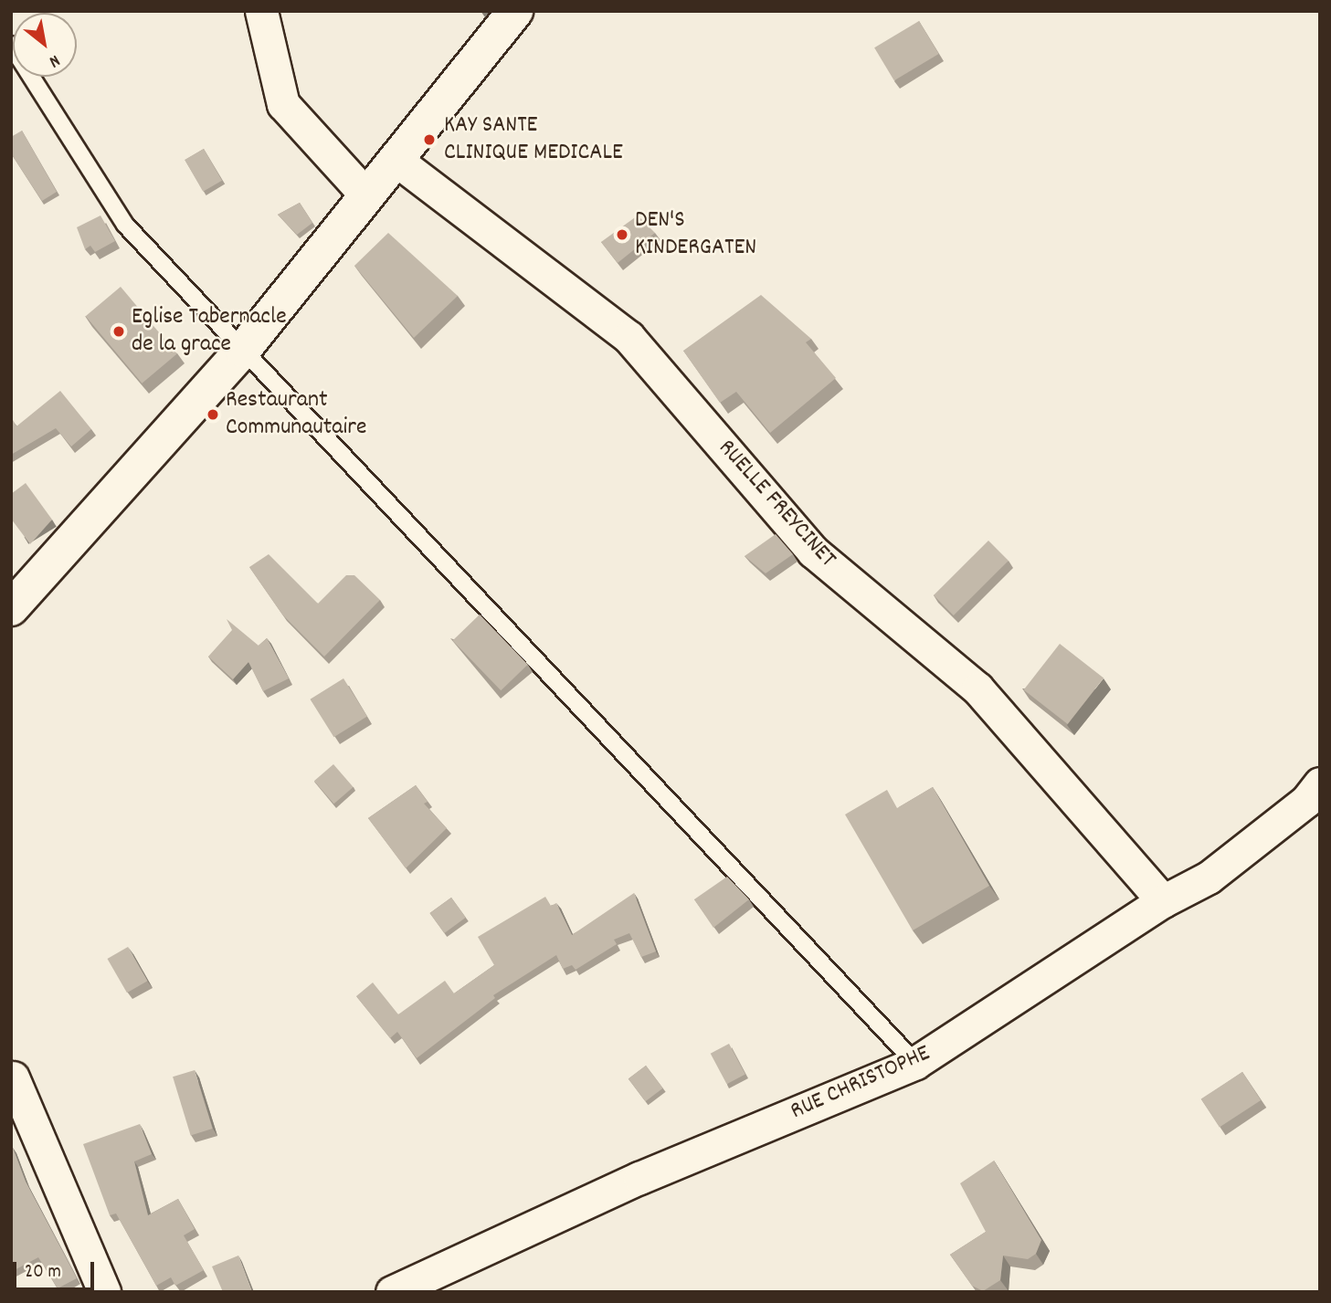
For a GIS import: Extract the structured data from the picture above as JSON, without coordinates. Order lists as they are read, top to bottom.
{
  "streets": {
    "street": ["RUELLE FREYCINET", "RUE CHRISTOPHE"]
  },
  "crossings": [
    ["RUELLE FREYCINET", "RUE CHRISTOPHE"]
  ],
  "places": [
    "KAY SANTE CLINIQUE MEDICALE",
    "DEN'S KINDERGATEN",
    "Eglise Tabernacle de la grace",
    "Restaurant Communautaire"
  ],
  "scale_bar": "20 m",
  "north": "bottom right"
}
